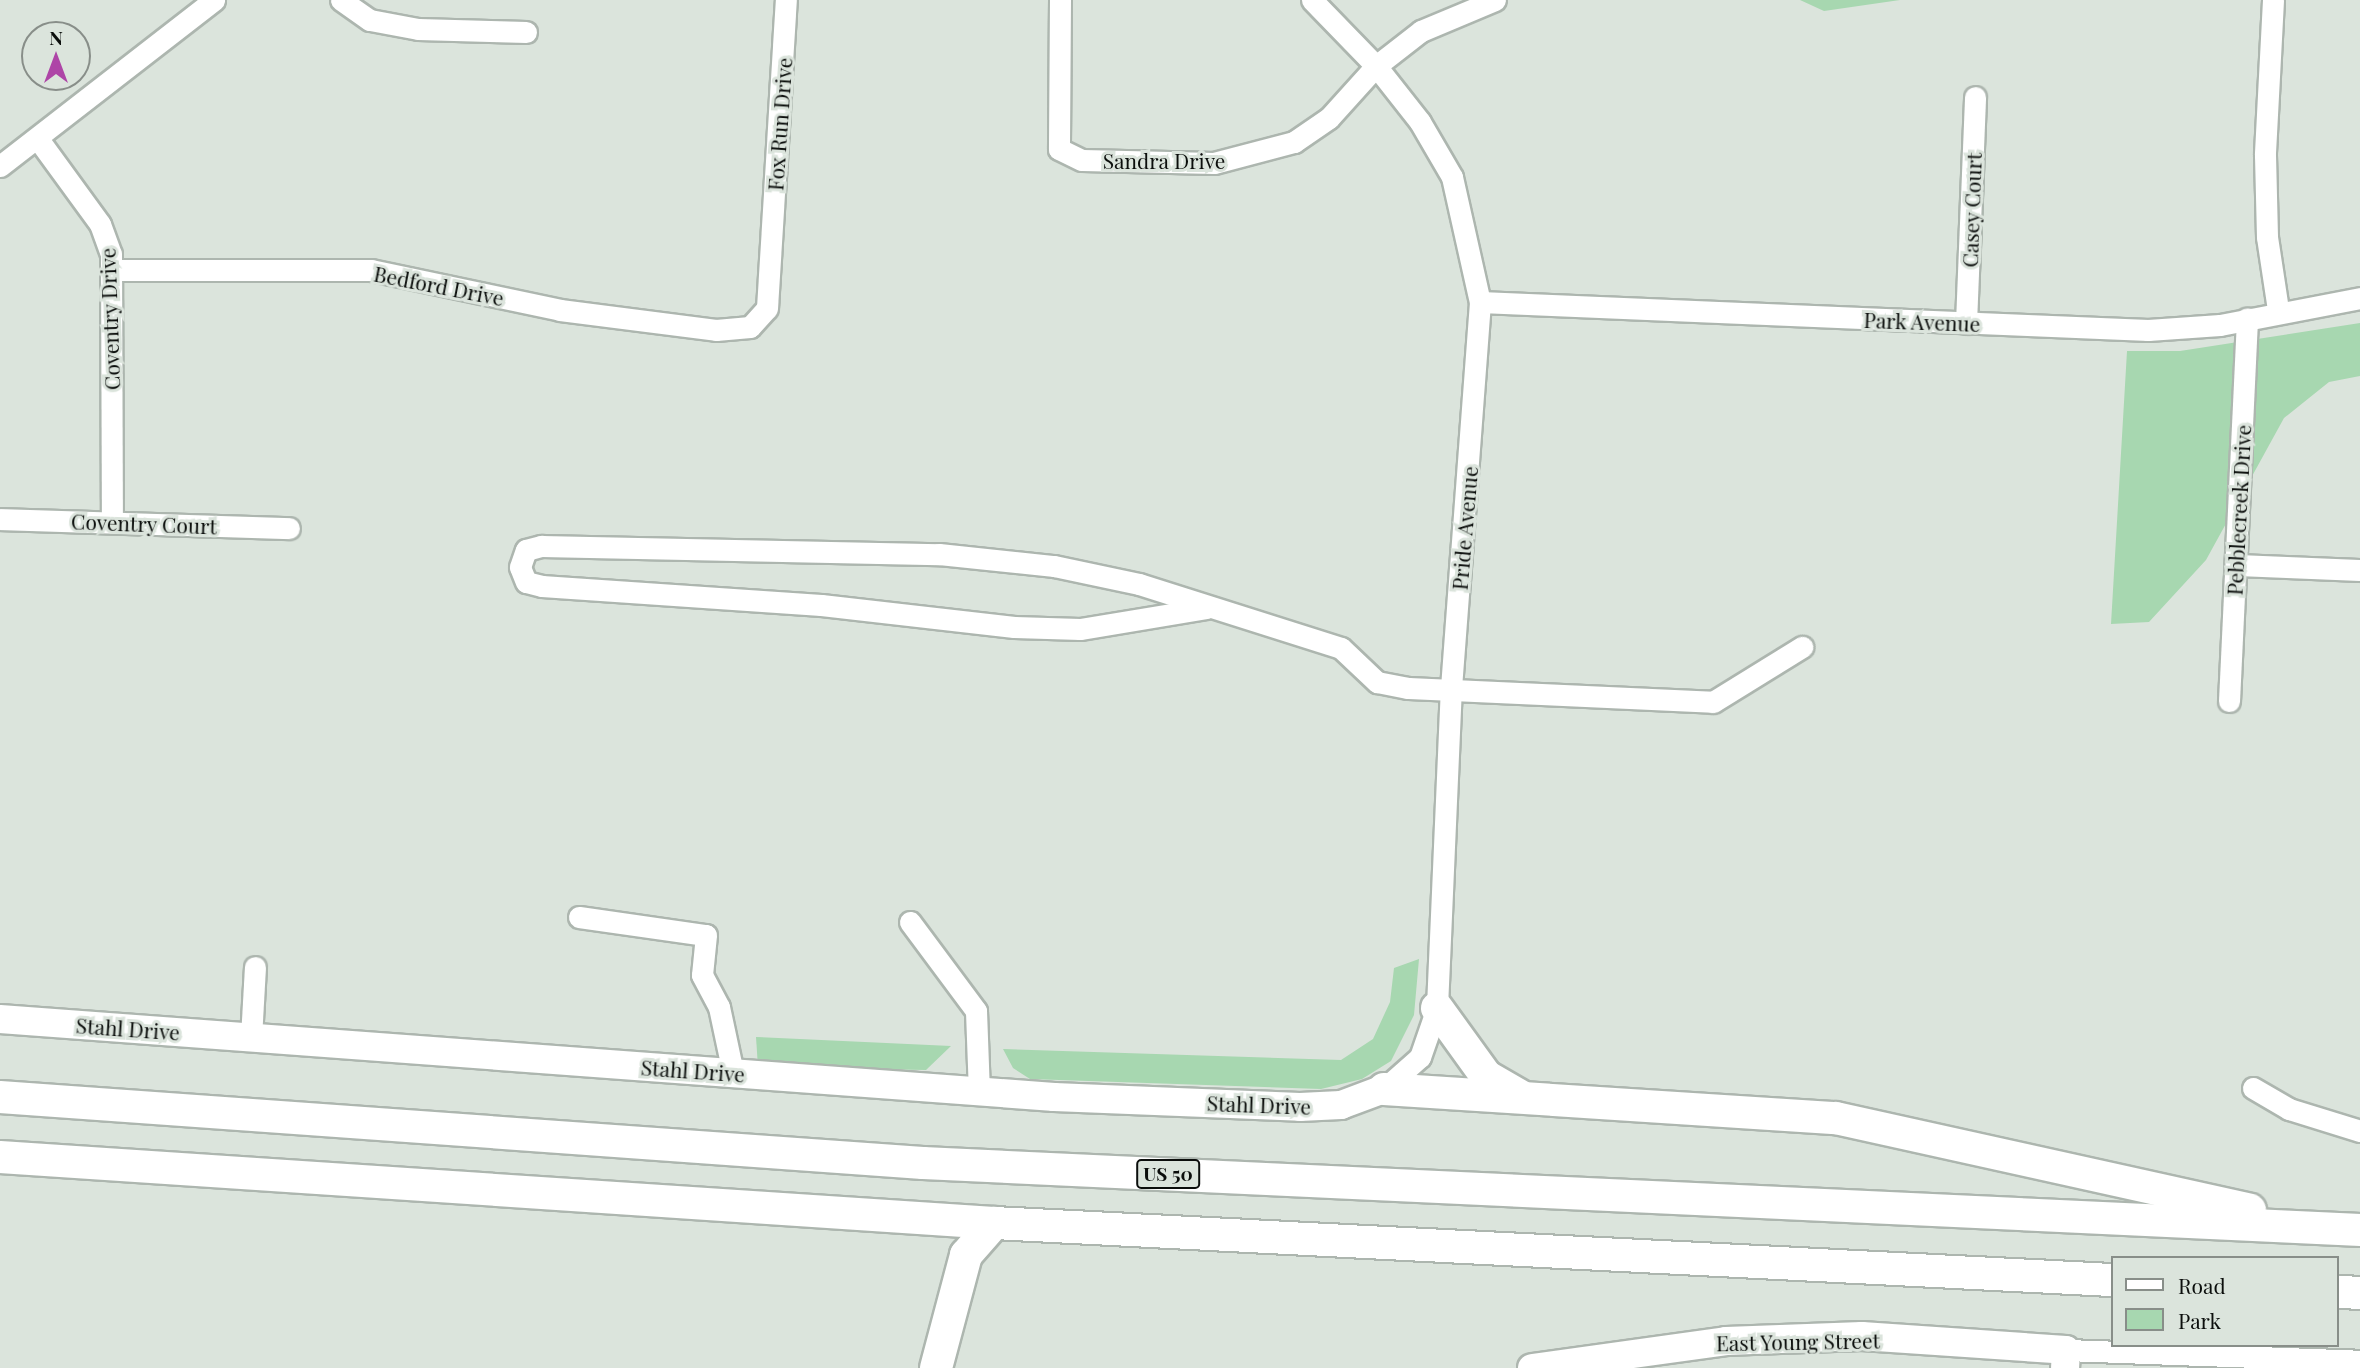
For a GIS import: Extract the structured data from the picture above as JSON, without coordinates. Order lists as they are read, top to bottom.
{
  "streets": {
    "highway": ["US 50"],
    "main road": ["Stahl Drive", "East Young Street"],
    "street": [
      "Fox Run Drive",
      "Sandra Drive",
      "Casey Court",
      "Bedford Drive",
      "Coventry Drive",
      "Park Avenue",
      "Pebblecreek Drive",
      "Coventry Court",
      "Pride Avenue"
    ]
  },
  "crossings": [
    ["Fox Run Drive", "Bedford Drive"],
    ["Sandra Drive", "Pride Avenue"],
    ["Casey Court", "Park Avenue"],
    ["Bedford Drive", "Coventry Drive"],
    ["Coventry Drive", "Coventry Court"],
    ["Park Avenue", "Pebblecreek Drive"],
    ["Park Avenue", "Pride Avenue"],
    ["Pride Avenue", "Stahl Drive"]
  ],
  "legend": ["Road", "Park"],
  "north": "top"
}
